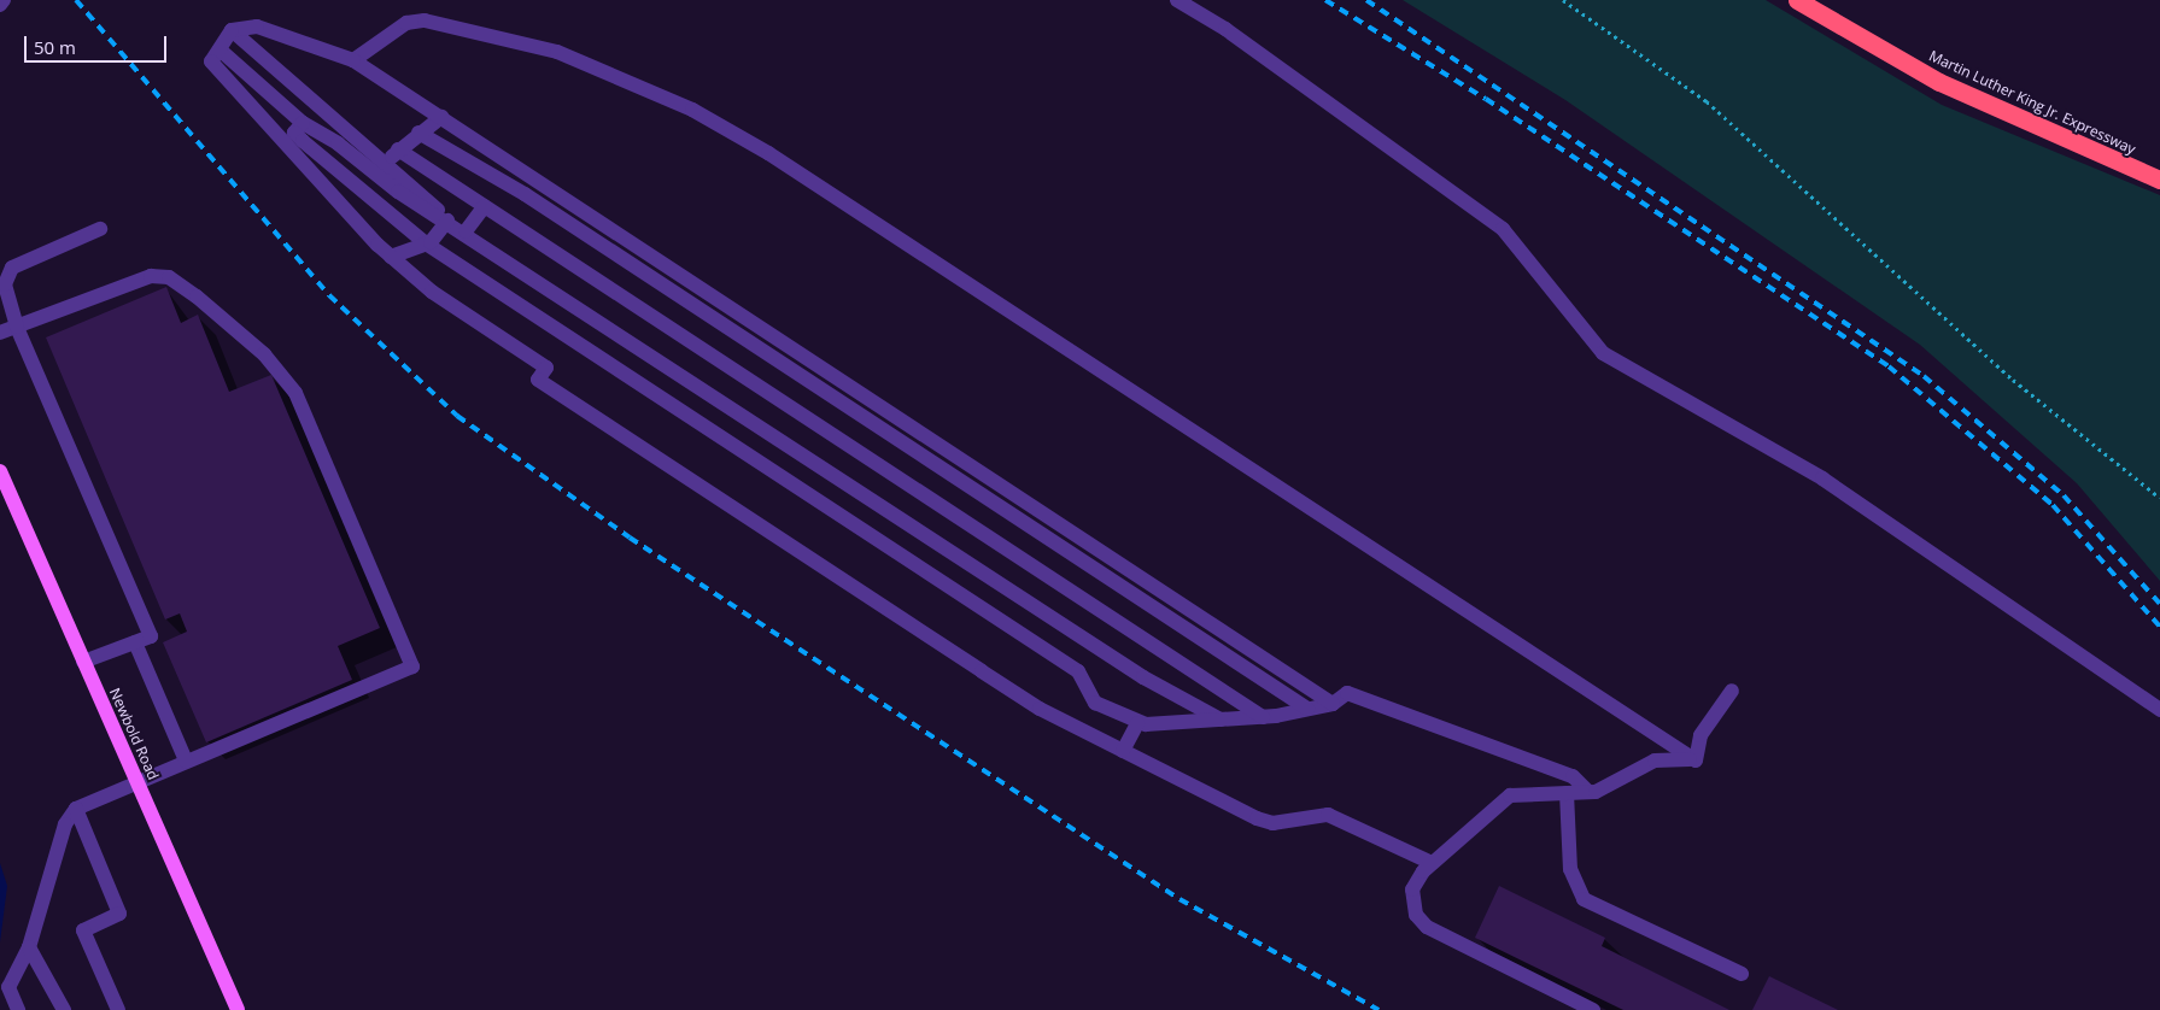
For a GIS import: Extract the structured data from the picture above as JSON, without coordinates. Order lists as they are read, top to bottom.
{
  "streets": {
    "highway": ["Martin Luther King Jr. Expressway"],
    "main road": ["Newbold Road"]
  },
  "scale_bar": "50 m"
}
